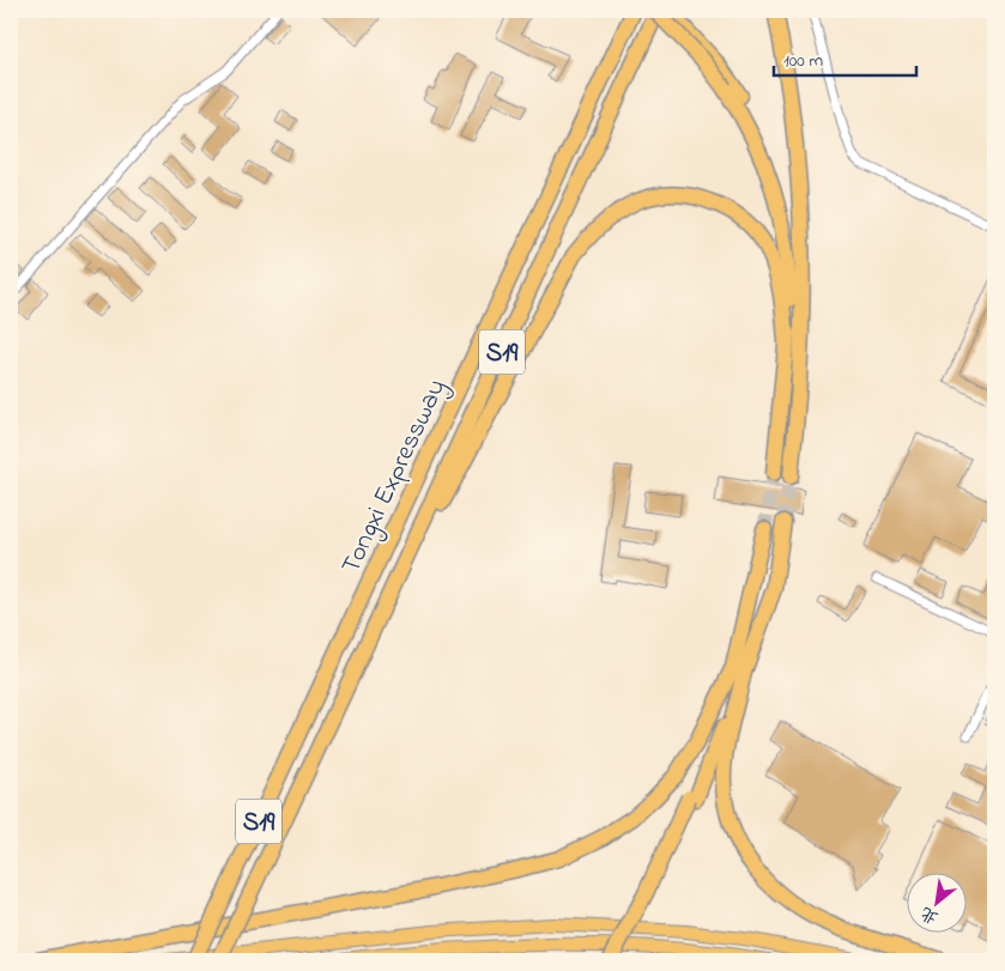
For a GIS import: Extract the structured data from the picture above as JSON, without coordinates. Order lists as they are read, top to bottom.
{
  "streets": {
    "highway": ["S19", "Tongxi Expressway"]
  },
  "scale_bar": "100 m",
  "north": "bottom left"
}
